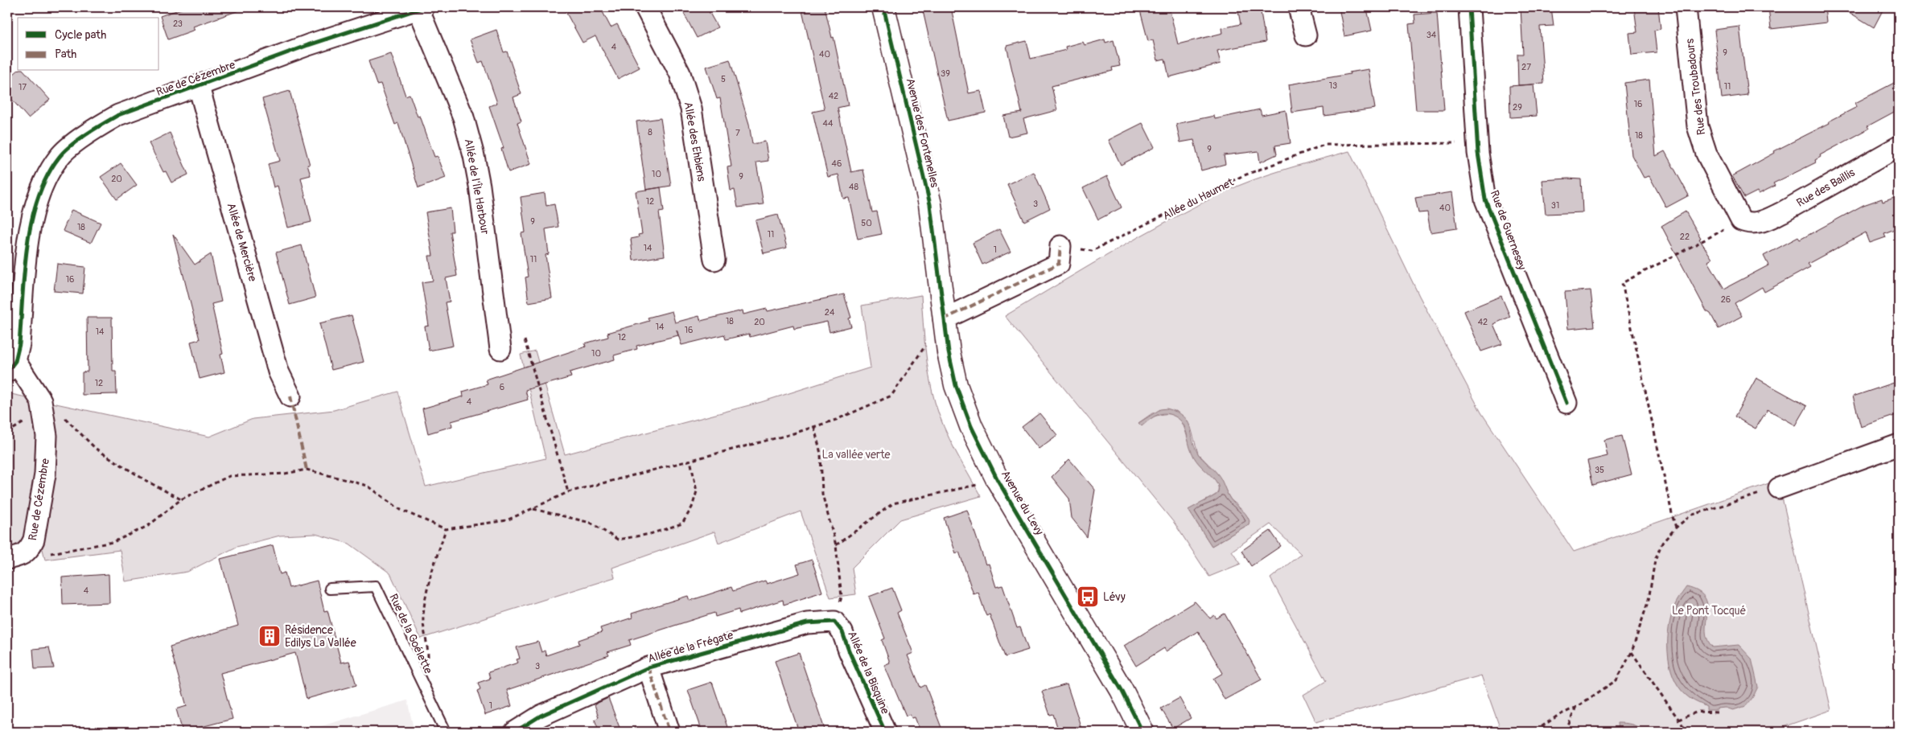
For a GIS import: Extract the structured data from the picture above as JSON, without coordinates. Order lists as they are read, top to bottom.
{
  "streets": {
    "street": [
      "Rue de Cézembre",
      "Rue des Troubadours",
      "Avenue des Fontenelles",
      "Allée des Ehbiens",
      "Allée de l'Île Harbour",
      "Rue des Baillis",
      "Rue de Guernesey",
      "Allée de Mercière",
      "Avenue du Levy",
      "Allée de la Frégate",
      "Allée de la Bisquine"
    ],
    "lane": ["Rue de la Goélette"],
    "path": ["Allée du Haumet"]
  },
  "crossings": [
    ["Rue de Cézembre", "Allée de l'Île Harbour"],
    ["Rue de Cézembre", "Allée de Mercière"],
    ["Rue des Troubadours", "Rue des Baillis"],
    ["Avenue des Fontenelles", "Avenue du Levy"],
    ["Allée du Haumet", "Rue de Guernesey"],
    ["Allée de la Frégate", "Allée de la Bisquine"]
  ],
  "parks": ["La vallée verte", "Le Pont Tocqué"],
  "places": {
    "bus stop": ["Lévy"],
    "building": ["Résidence Edilys La Vallée"]
  },
  "house_numbers": [
    "23",
    "34",
    "4",
    "9",
    "40",
    "27",
    "39",
    "5",
    "13",
    "11",
    "17",
    "42",
    "16",
    "29",
    "44",
    "8",
    "7",
    "18",
    "9",
    "46",
    "10",
    "9",
    "20",
    "48",
    "12",
    "3",
    "31",
    "40",
    "9",
    "50",
    "18",
    "11",
    "22",
    "14",
    "1",
    "11",
    "16",
    "26",
    "24",
    "18",
    "20",
    "42",
    "14",
    "16",
    "14",
    "12",
    "10",
    "12",
    "6",
    "4",
    "35",
    "4",
    "3",
    "1"
  ],
  "legend": ["Cycle path", "Path"]
}
